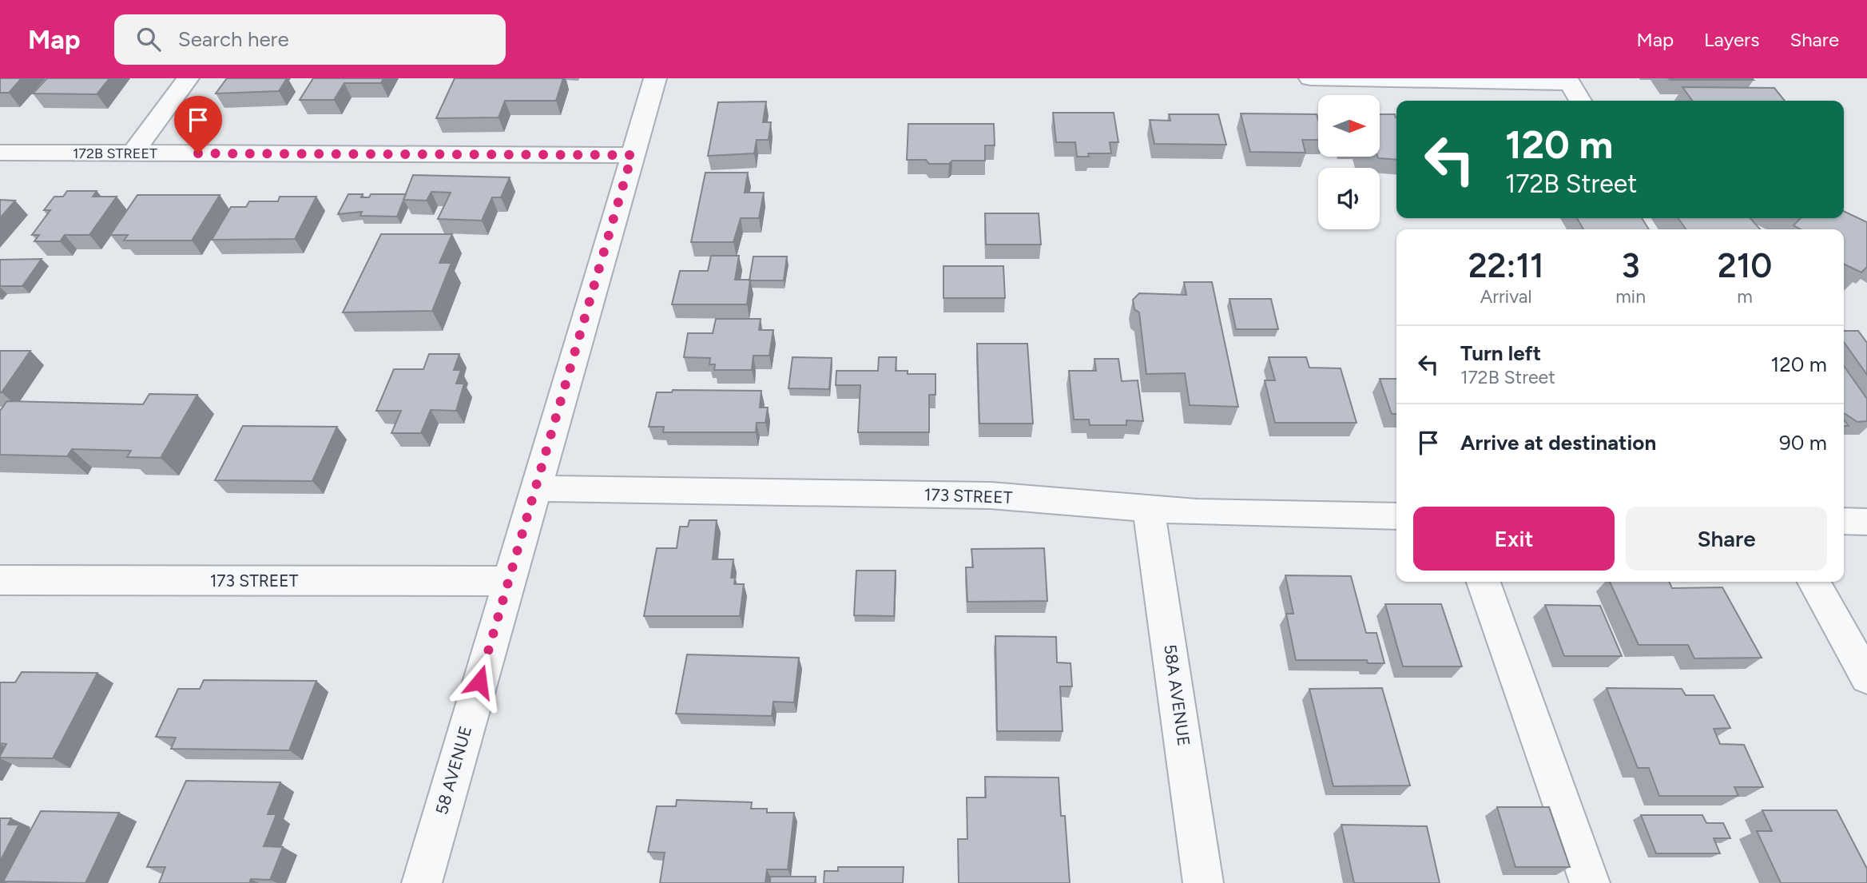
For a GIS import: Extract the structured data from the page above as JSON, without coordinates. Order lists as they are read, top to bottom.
{
  "streets": {
    "street": [
      "172B STREET",
      "173 STREET",
      "58A AVENUE",
      "58 AVENUE"
    ]
  },
  "crossings": [
    ["172B STREET", "58 AVENUE"],
    ["173 STREET", "58A AVENUE"],
    ["173 STREET", "58 AVENUE"]
  ],
  "north": "right",
  "page": {
    "header": "Map",
    "search": "Search here",
    "nav": ["Map", "Layers", "Share"],
    "turn": ["120 m", "172B Street"],
    "eta": [
      "22:11",
      "Arrival",
      "3",
      "min",
      "210",
      "m"
    ],
    "list": [
      {
        "name": "Turn left",
        "note": "172B Street",
        "value": "120 m"
      },
      {
        "name": "Arrive at destination",
        "value": "90 m"
      }
    ],
    "buttons": ["Exit", "Share"]
  }
}
